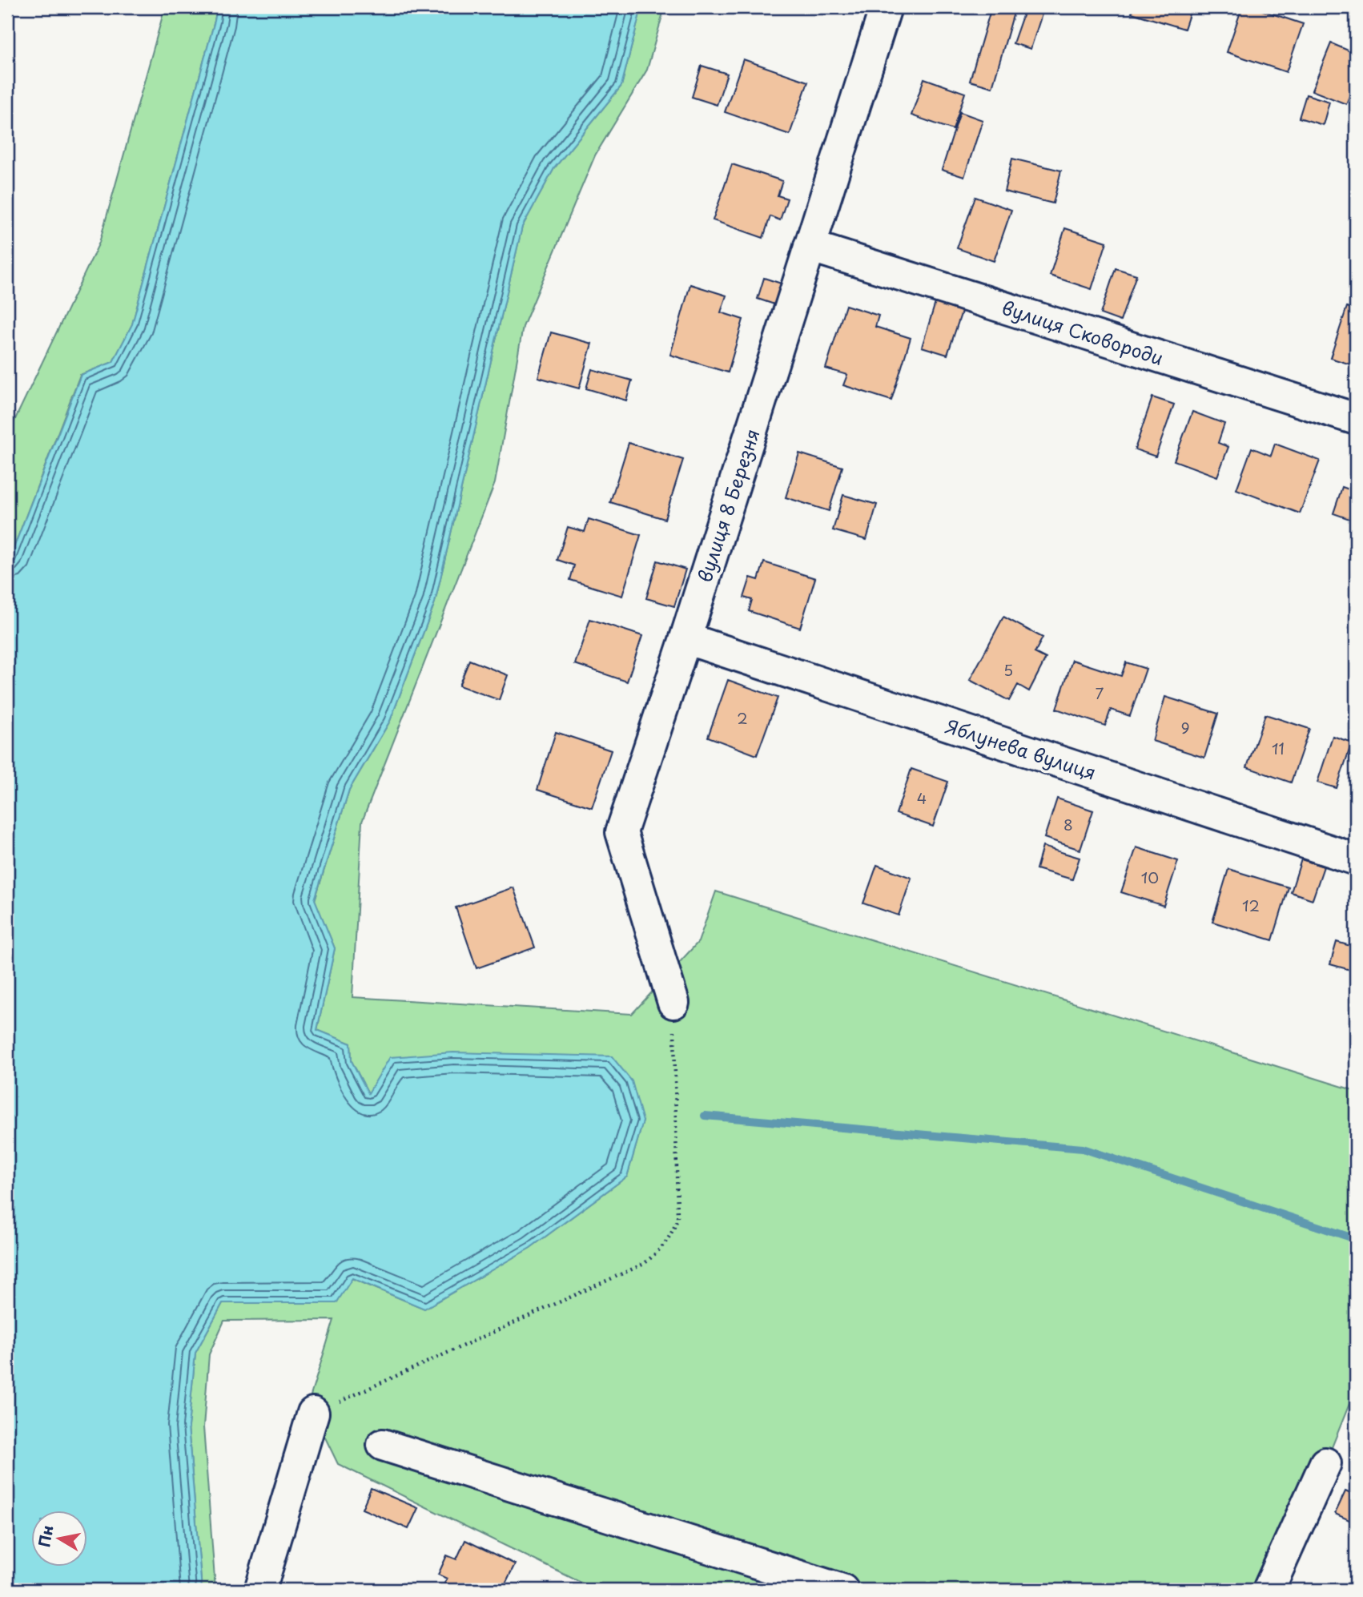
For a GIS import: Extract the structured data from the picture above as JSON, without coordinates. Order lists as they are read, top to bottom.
{
  "streets": {
    "street": ["вулиця Сковороди", "вулиця 8 Березня", "Яблунева вулиця"]
  },
  "crossings": [
    ["вулиця Сковороди", "вулиця 8 Березня"],
    ["вулиця 8 Березня", "Яблунева вулиця"]
  ],
  "house_numbers": [
    "5",
    "7",
    "2",
    "9",
    "11",
    "4",
    "8",
    "10",
    "12"
  ],
  "north": "left"
}
